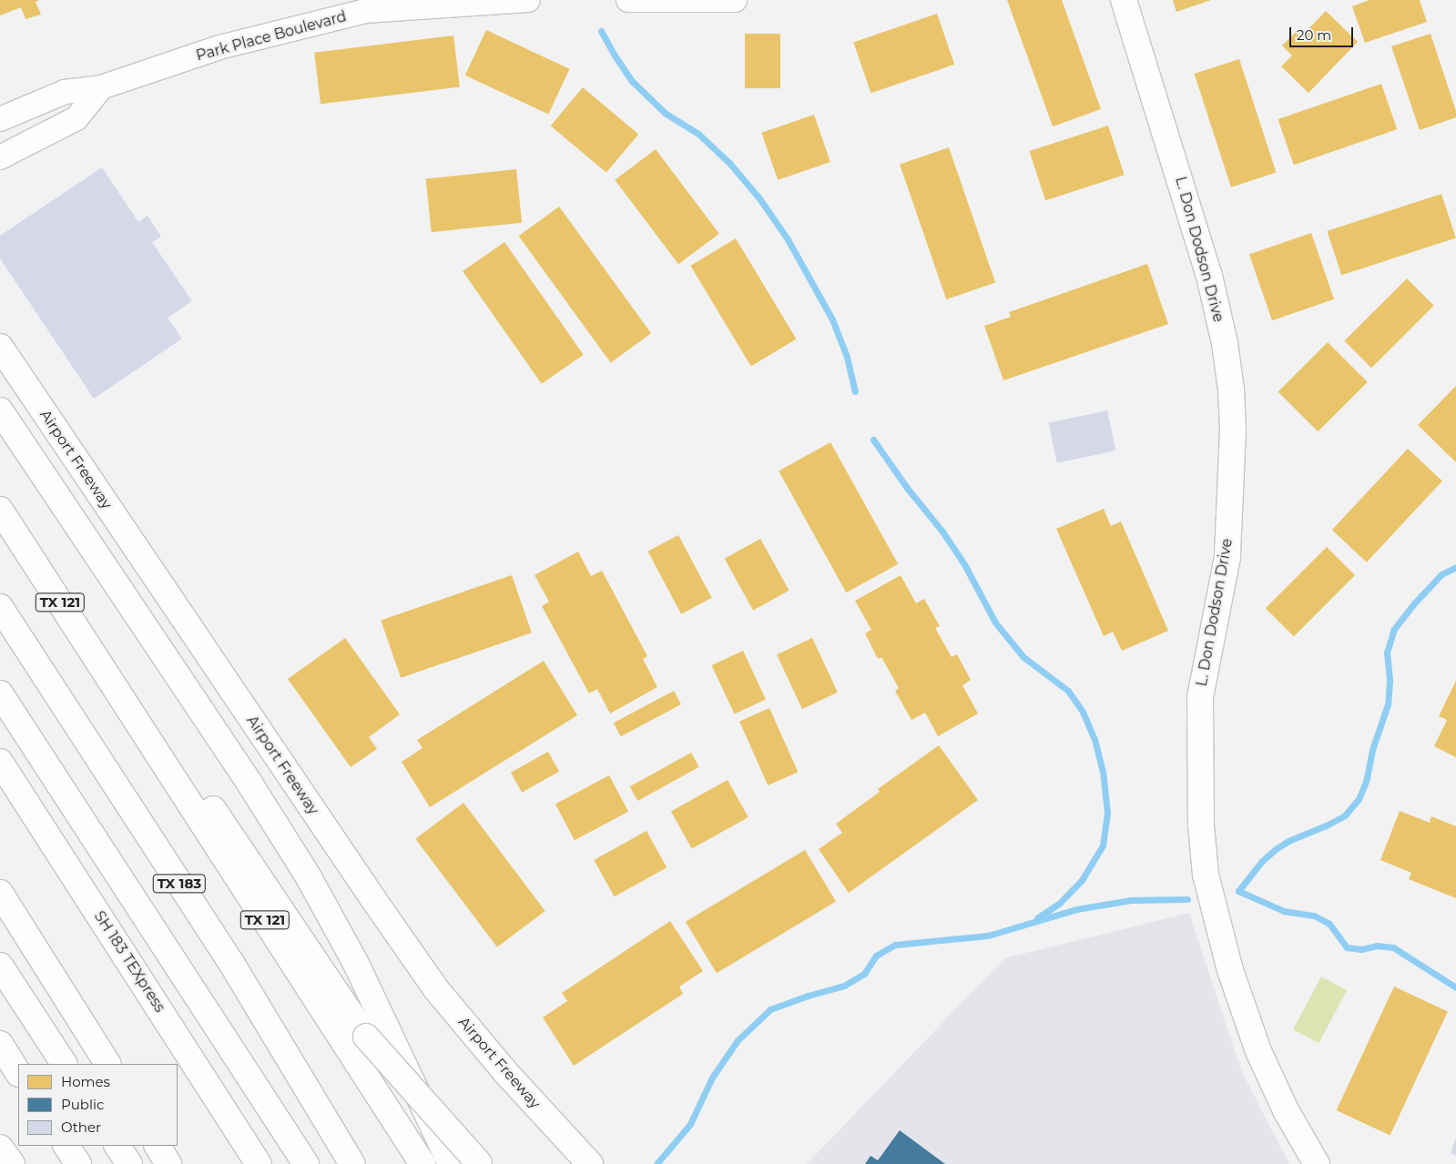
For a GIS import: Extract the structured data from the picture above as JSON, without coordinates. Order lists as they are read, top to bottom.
{
  "streets": {
    "main road": [
      "L. Don Dodson Drive",
      "Airport Freeway",
      "TX 121",
      "TX 183",
      "SH 183 TEXpress"
    ],
    "street": ["Park Place Boulevard"]
  },
  "legend": ["Homes", "Public", "Other"],
  "scale_bar": "20 m"
}
